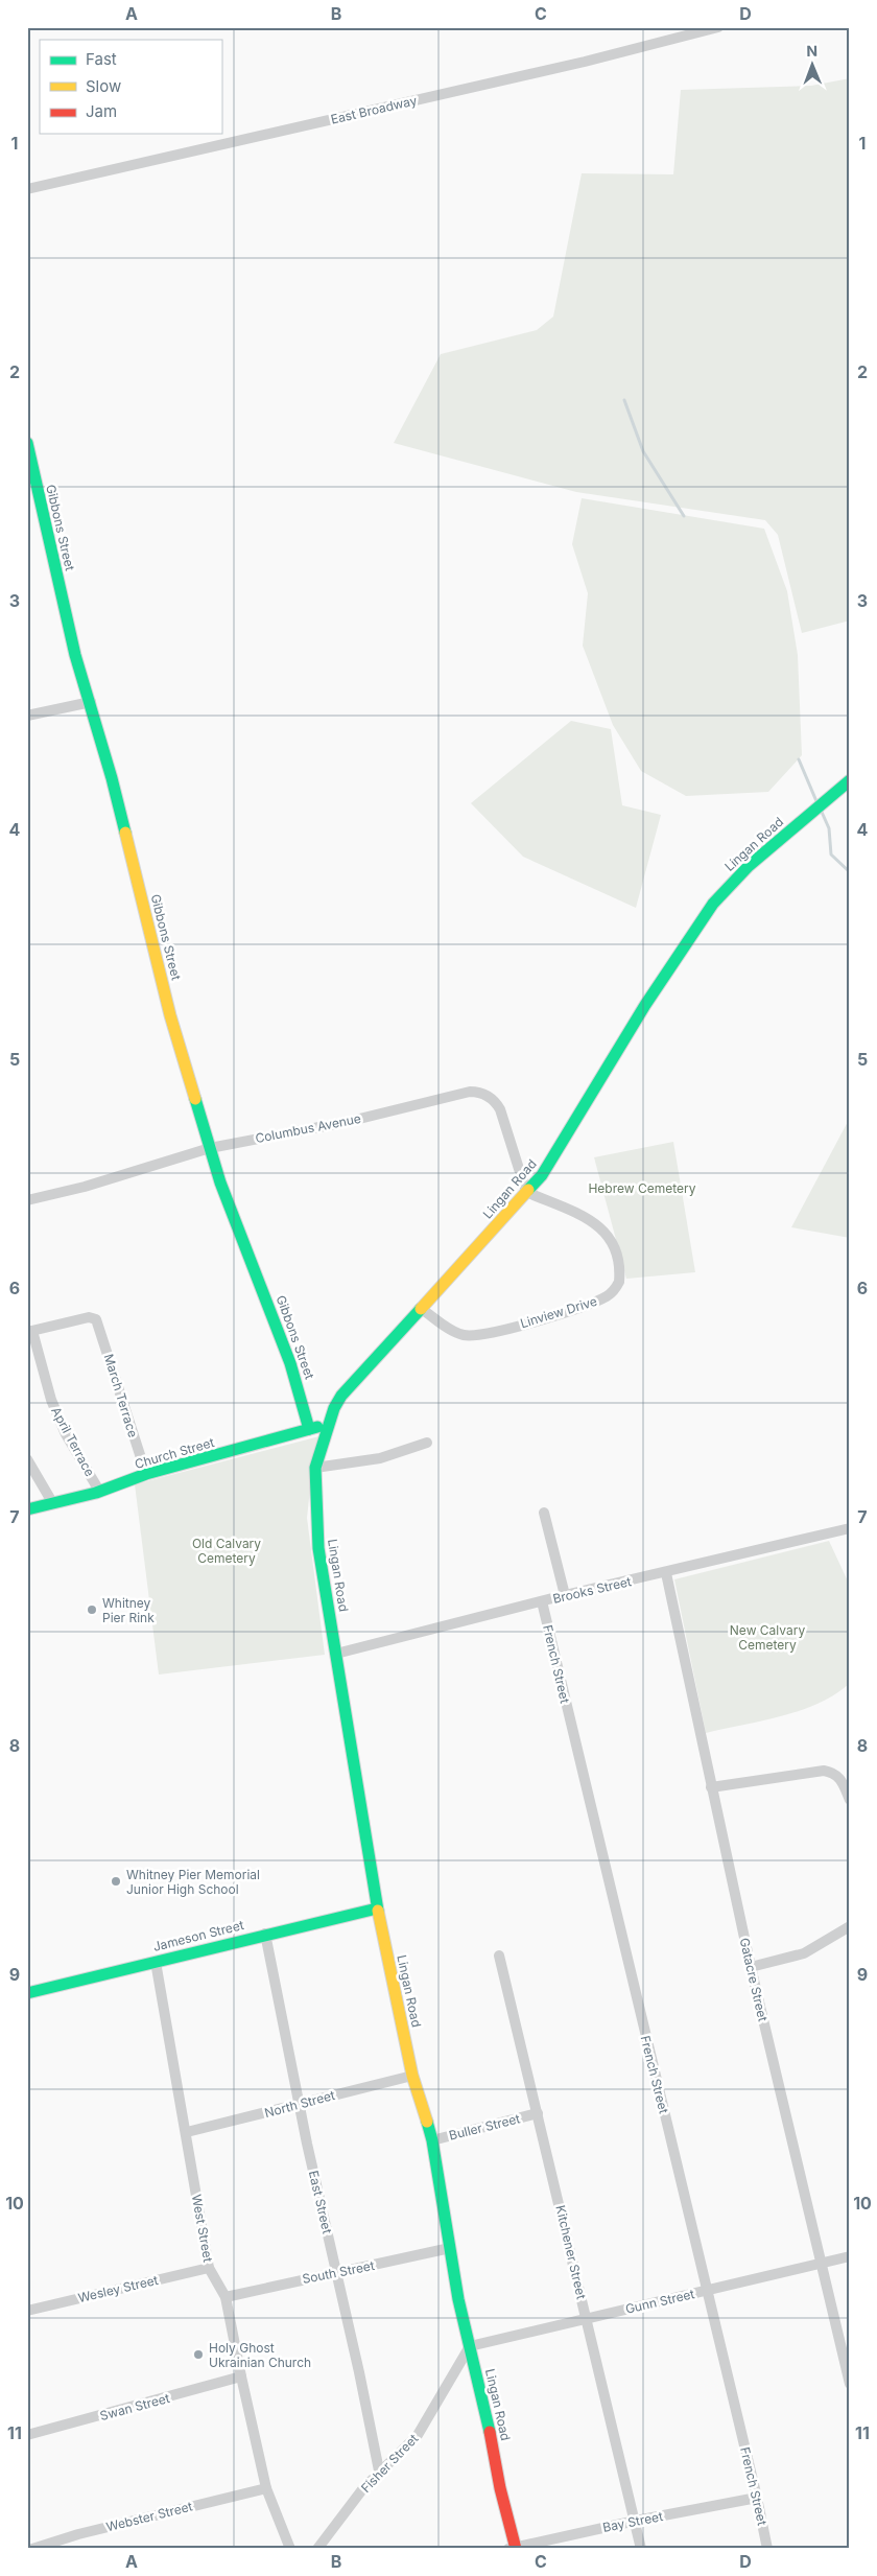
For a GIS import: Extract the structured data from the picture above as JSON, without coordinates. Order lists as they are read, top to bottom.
{
  "streets": {
    "street": [
      "East Broadway",
      "Gibbons Street",
      "Lingan Road",
      "Columbus Avenue",
      "Linview Drive",
      "March Terrace",
      "April Terrace",
      "Church Street",
      "Brooks Street",
      "French Street",
      "Jameson Street",
      "Gatacre Street",
      "North Street",
      "Buller Street",
      "East Street",
      "West Street",
      "Kitchener Street",
      "South Street",
      "Wesley Street",
      "Gunn Street",
      "Swan Street",
      "Fisher Street",
      "Webster Street",
      "Bay Street"
    ]
  },
  "crossings": [
    ["Gibbons Street", "Columbus Avenue"],
    ["Gibbons Street", "Church Street"],
    ["Lingan Road", "Columbus Avenue"],
    ["Lingan Road", "Linview Drive"],
    ["Lingan Road", "Church Street"],
    ["Lingan Road", "Brooks Street"],
    ["Lingan Road", "Jameson Street"],
    ["Lingan Road", "North Street"],
    ["Lingan Road", "Buller Street"],
    ["Lingan Road", "South Street"],
    ["Lingan Road", "Gunn Street"],
    ["Lingan Road", "Fisher Street"],
    ["Lingan Road", "Bay Street"],
    ["Columbus Avenue", "Linview Drive"],
    ["March Terrace", "April Terrace"],
    ["March Terrace", "Church Street"],
    ["April Terrace", "Church Street"],
    ["Brooks Street", "French Street"],
    ["Brooks Street", "Gatacre Street"],
    ["French Street", "Gunn Street"],
    ["French Street", "Bay Street"],
    ["Jameson Street", "East Street"],
    ["Jameson Street", "West Street"],
    ["Gatacre Street", "Gunn Street"],
    ["North Street", "East Street"],
    ["North Street", "West Street"],
    ["Buller Street", "Kitchener Street"],
    ["East Street", "South Street"],
    ["East Street", "Fisher Street"],
    ["West Street", "South Street"],
    ["West Street", "Wesley Street"],
    ["West Street", "Swan Street"],
    ["West Street", "Webster Street"],
    ["Kitchener Street", "Gunn Street"],
    ["Kitchener Street", "Bay Street"],
    ["Gunn Street", "Fisher Street"]
  ],
  "parks": ["Hebrew Cemetery", "Old Calvary Cemetery", "New Calvary Cemetery"],
  "places": ["Whitney Pier Rink", "Whitney Pier Memorial Junior High School", "Holy Ghost Ukrainian Church"],
  "legend": ["Fast", "Slow", "Jam"],
  "north": "top",
  "grid": {
    "columns": [
      "A",
      "B",
      "C",
      "D"
    ],
    "rows": [
      "1",
      "2",
      "3",
      "4",
      "5",
      "6",
      "7",
      "8",
      "9",
      "10",
      "11"
    ]
  }
}
